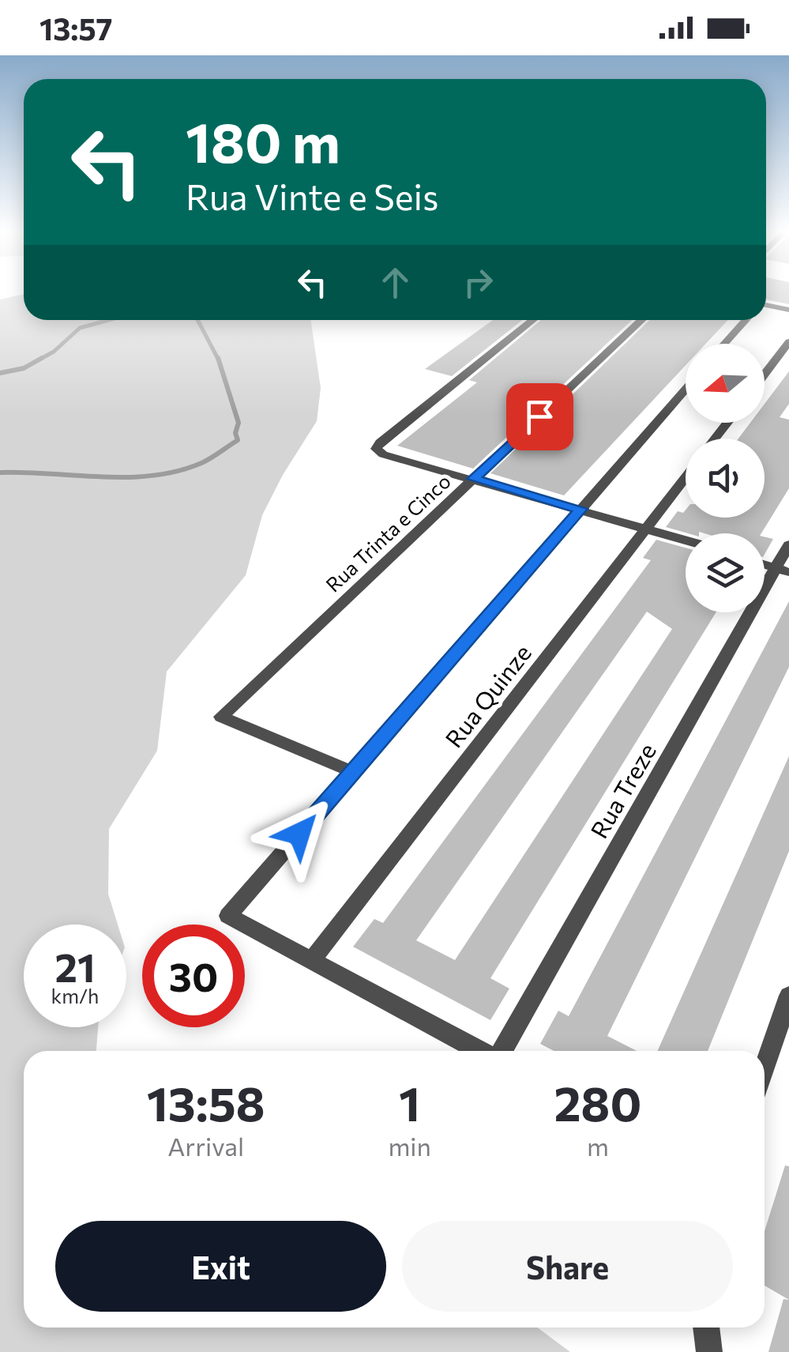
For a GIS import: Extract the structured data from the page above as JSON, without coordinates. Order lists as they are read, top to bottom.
{
  "streets": {
    "street": ["Rua Trinta e Cinco", "Rua Quinze", "Rua Treze"]
  },
  "north": "left",
  "page": {
    "status": "13:57",
    "turn": ["180 m", "Rua Vinte e Seis"],
    "speed": "21 km/h",
    "limit": "30",
    "eta": [
      "13:58",
      "Arrival",
      "1",
      "min",
      "280",
      "m"
    ],
    "buttons": ["Exit", "Share"]
  }
}
